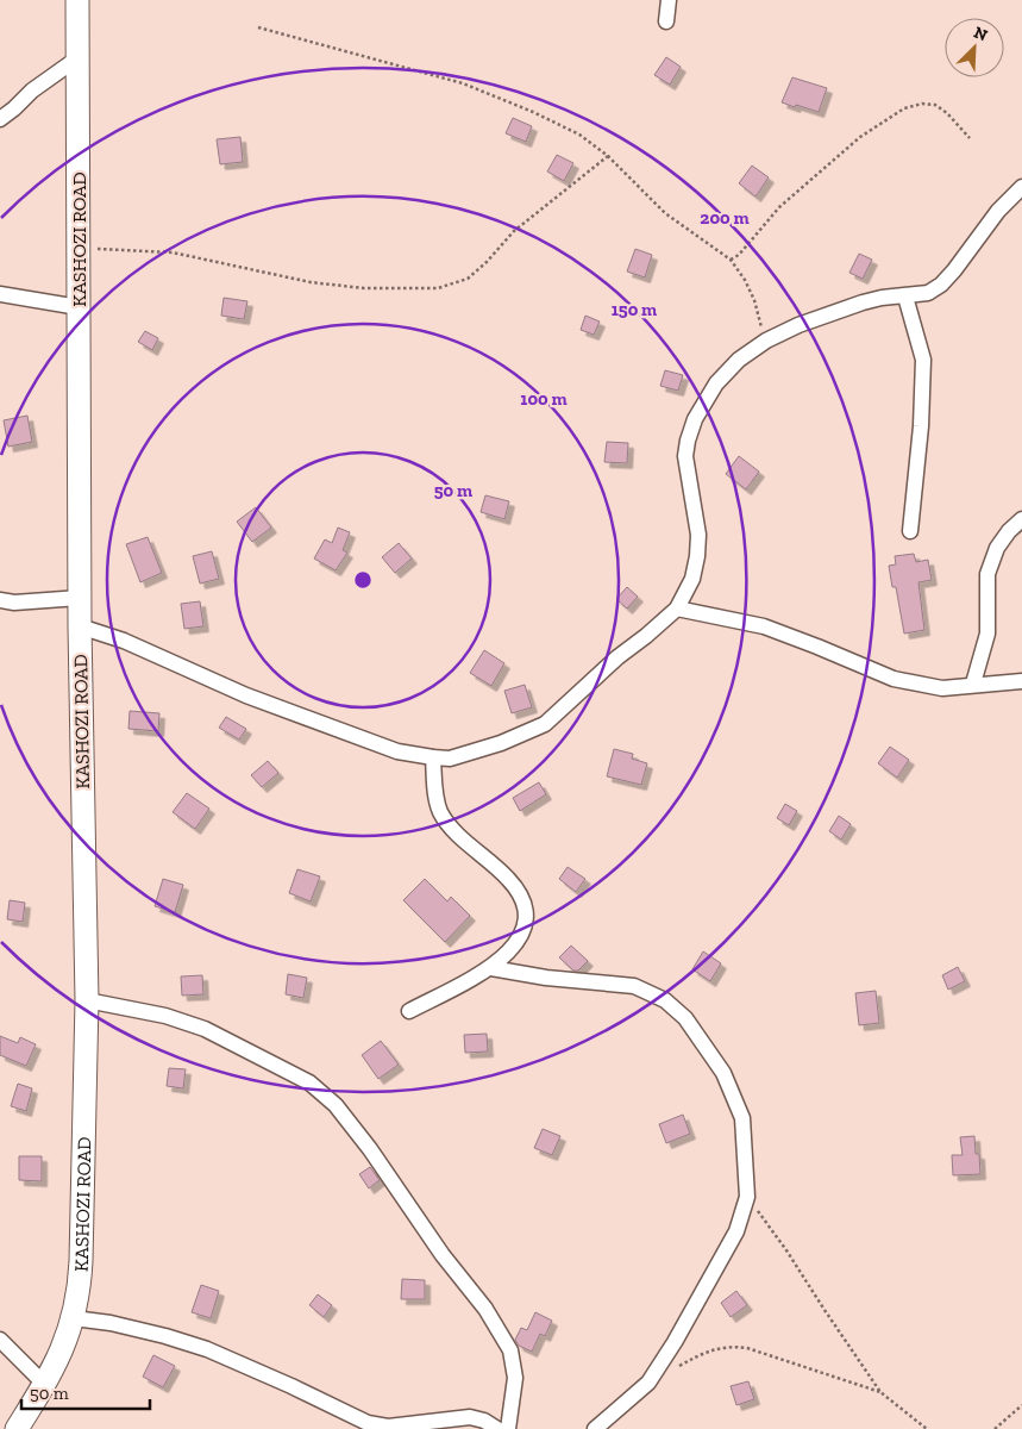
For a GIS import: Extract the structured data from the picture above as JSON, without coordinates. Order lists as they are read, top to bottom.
{
  "streets": {
    "main road": ["KASHOZI ROAD"]
  },
  "scale_bar": "50 m",
  "north": "top right",
  "rings": [
    "200 m",
    "150 m",
    "100 m",
    "50 m"
  ]
}
